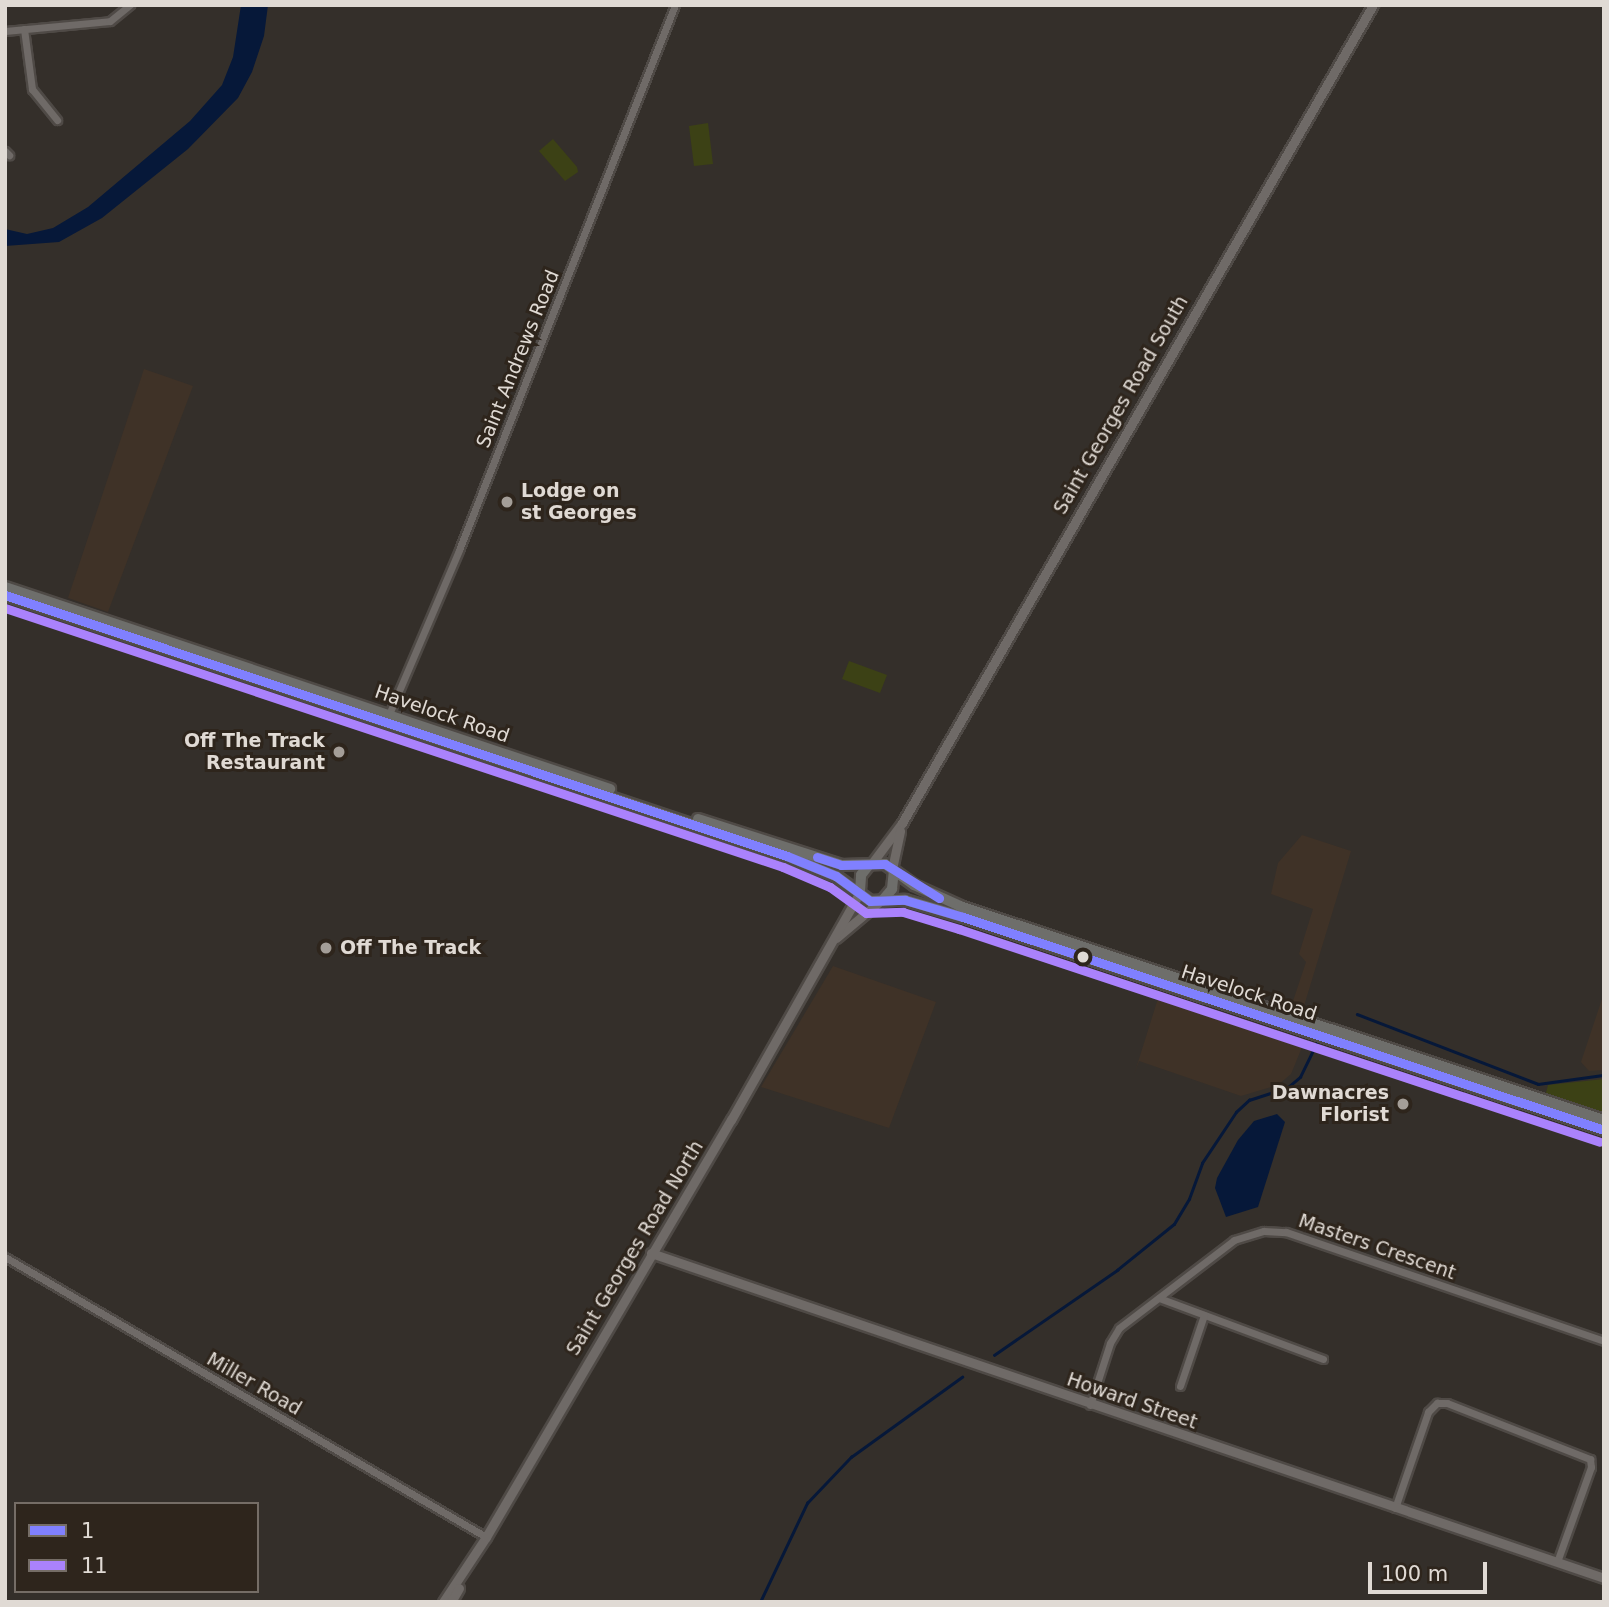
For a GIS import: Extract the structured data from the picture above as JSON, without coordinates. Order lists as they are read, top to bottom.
{
  "streets": {
    "main road": ["Havelock Road"],
    "street": [
      "Saint Andrews Road",
      "Saint Georges Road South",
      "Masters Crescent",
      "Saint Georges Road North",
      "Miller Road",
      "Howard Street"
    ]
  },
  "crossings": [
    ["Saint Andrews Road", "Havelock Road"],
    ["Saint Georges Road South", "Havelock Road"],
    ["Saint Georges Road South", "Saint Georges Road North"],
    ["Havelock Road", "Saint Georges Road North"],
    ["Masters Crescent", "Howard Street"],
    ["Saint Georges Road North", "Miller Road"],
    ["Saint Georges Road North", "Howard Street"]
  ],
  "places": [
    "Lodge on st Georges",
    "Off The Track Restaurant",
    "Off The Track",
    "Dawnacres Florist"
  ],
  "lines": ["transit line 1", "transit line 11"],
  "legend": ["1", "11"],
  "scale_bar": "100 m"
}
